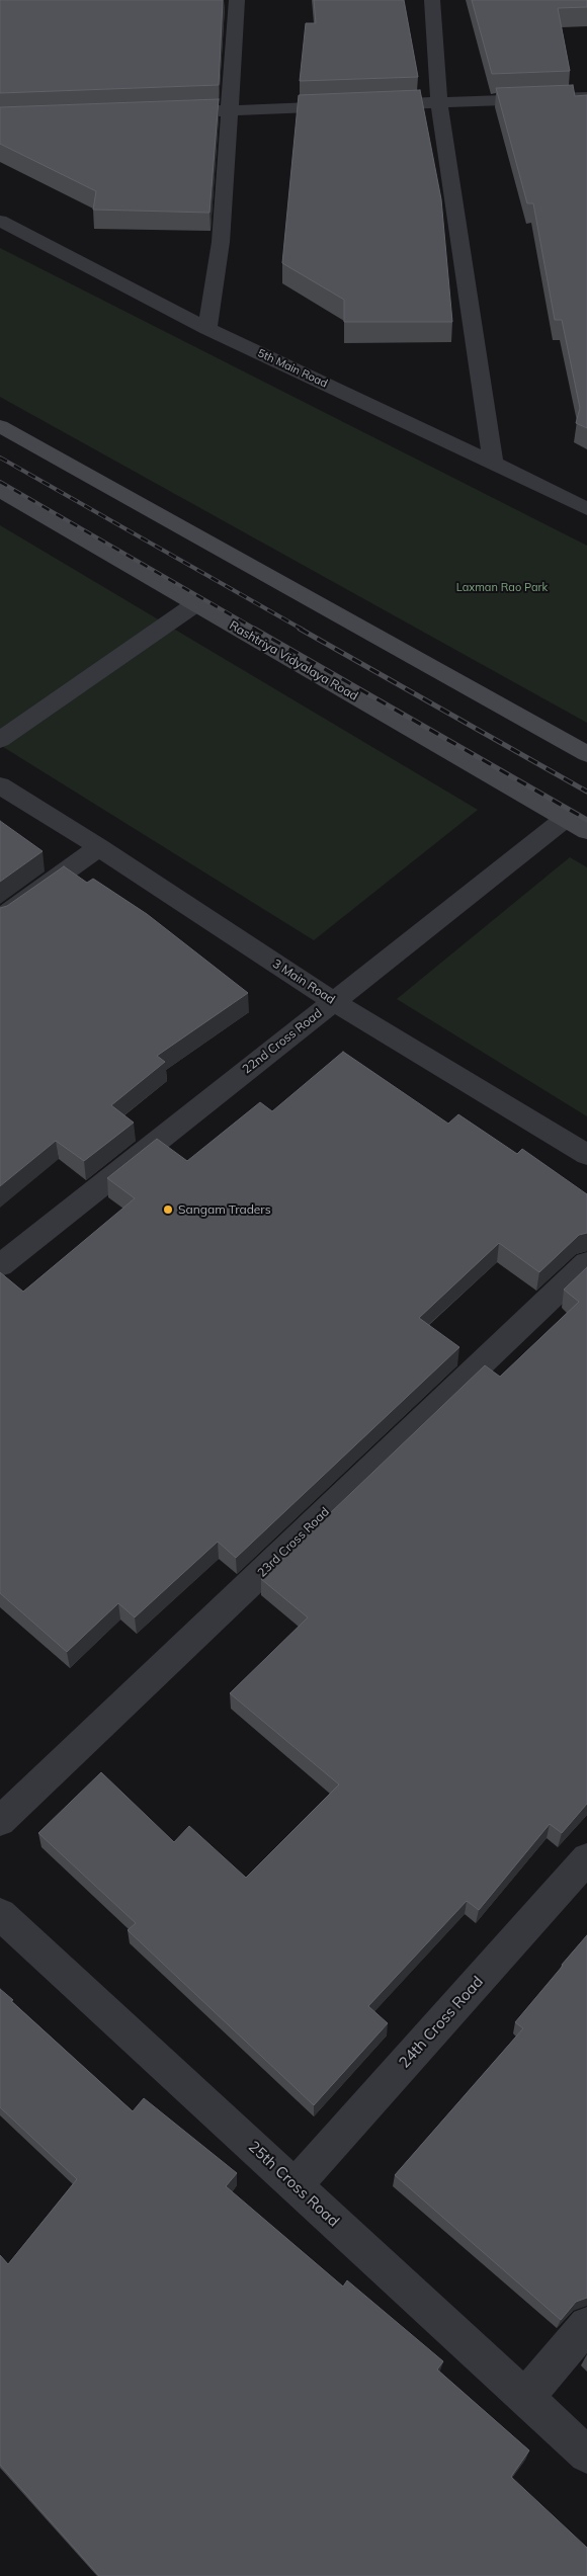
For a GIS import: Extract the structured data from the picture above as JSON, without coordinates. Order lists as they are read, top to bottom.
{
  "streets": {
    "main road": ["Rashtriya Vidyalaya Road"],
    "street": [
      "5th Main Road",
      "3 Main Road",
      "22nd Cross Road",
      "23rd Cross Road",
      "24th Cross Road",
      "25th Cross Road"
    ]
  },
  "crossings": [
    ["Rashtriya Vidyalaya Road", "22nd Cross Road"],
    ["3 Main Road", "22nd Cross Road"],
    ["24th Cross Road", "25th Cross Road"]
  ],
  "parks": ["Laxman Rao Park"],
  "places": ["Sangam Traders"]
}
